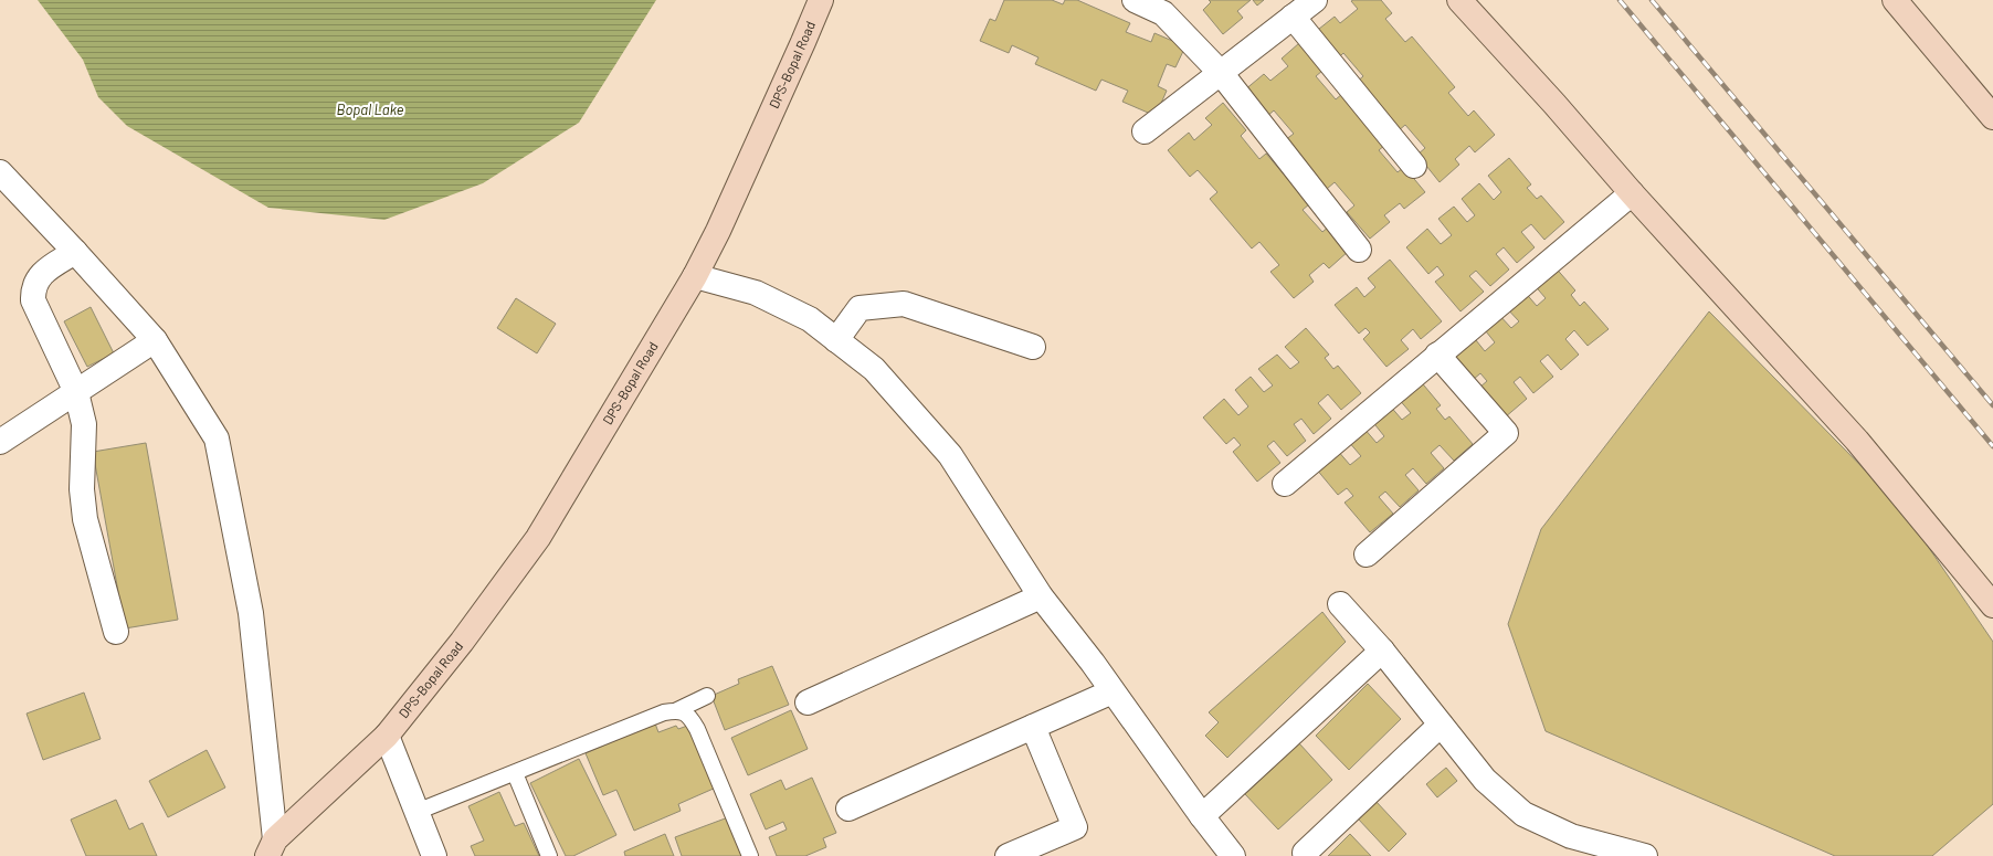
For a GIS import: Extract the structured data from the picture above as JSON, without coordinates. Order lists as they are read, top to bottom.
{
  "streets": {
    "street": ["DPS-Bopal Road"]
  },
  "water": ["Bopal Lake"]
}
